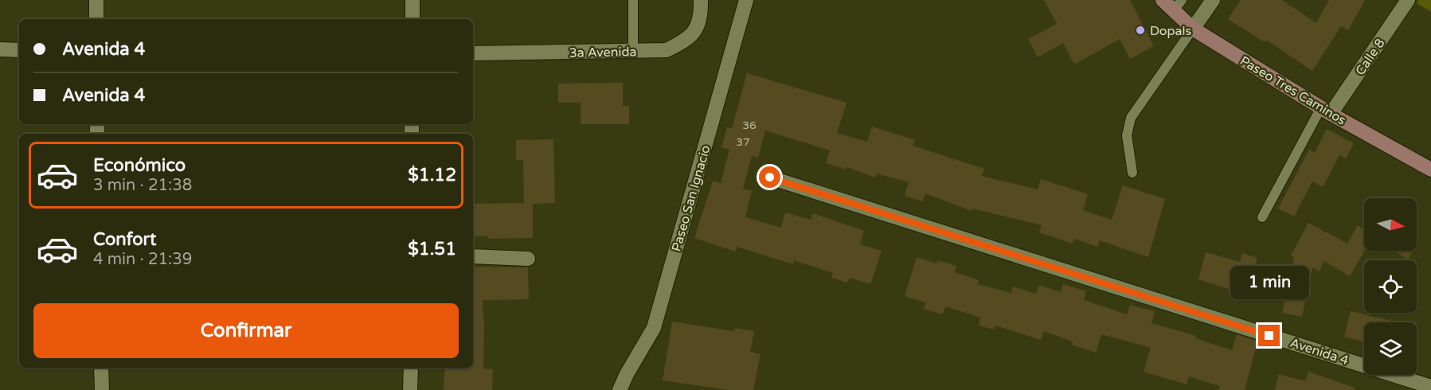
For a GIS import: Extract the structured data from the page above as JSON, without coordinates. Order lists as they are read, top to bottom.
{
  "streets": {
    "street": [
      "3a Avenida",
      "Calle 8",
      "Paseo Tres Caminos",
      "Paseo San Ignacio",
      "Avenida 4"
    ]
  },
  "crossings": [
    ["Calle 8", "Paseo Tres Caminos"]
  ],
  "places": ["Dopals"],
  "house_numbers": ["36", "37"],
  "north": "right",
  "page": {
    "banner": ["Avenida 4", "Avenida 4"],
    "list": [
      {
        "name": "Económico",
        "note": "3 min · 21:38",
        "value": "$1.12"
      },
      {
        "name": "Confort",
        "note": "4 min · 21:39",
        "value": "$1.51"
      }
    ],
    "bubble": "1 min",
    "buttons": "Confirmar"
  }
}
